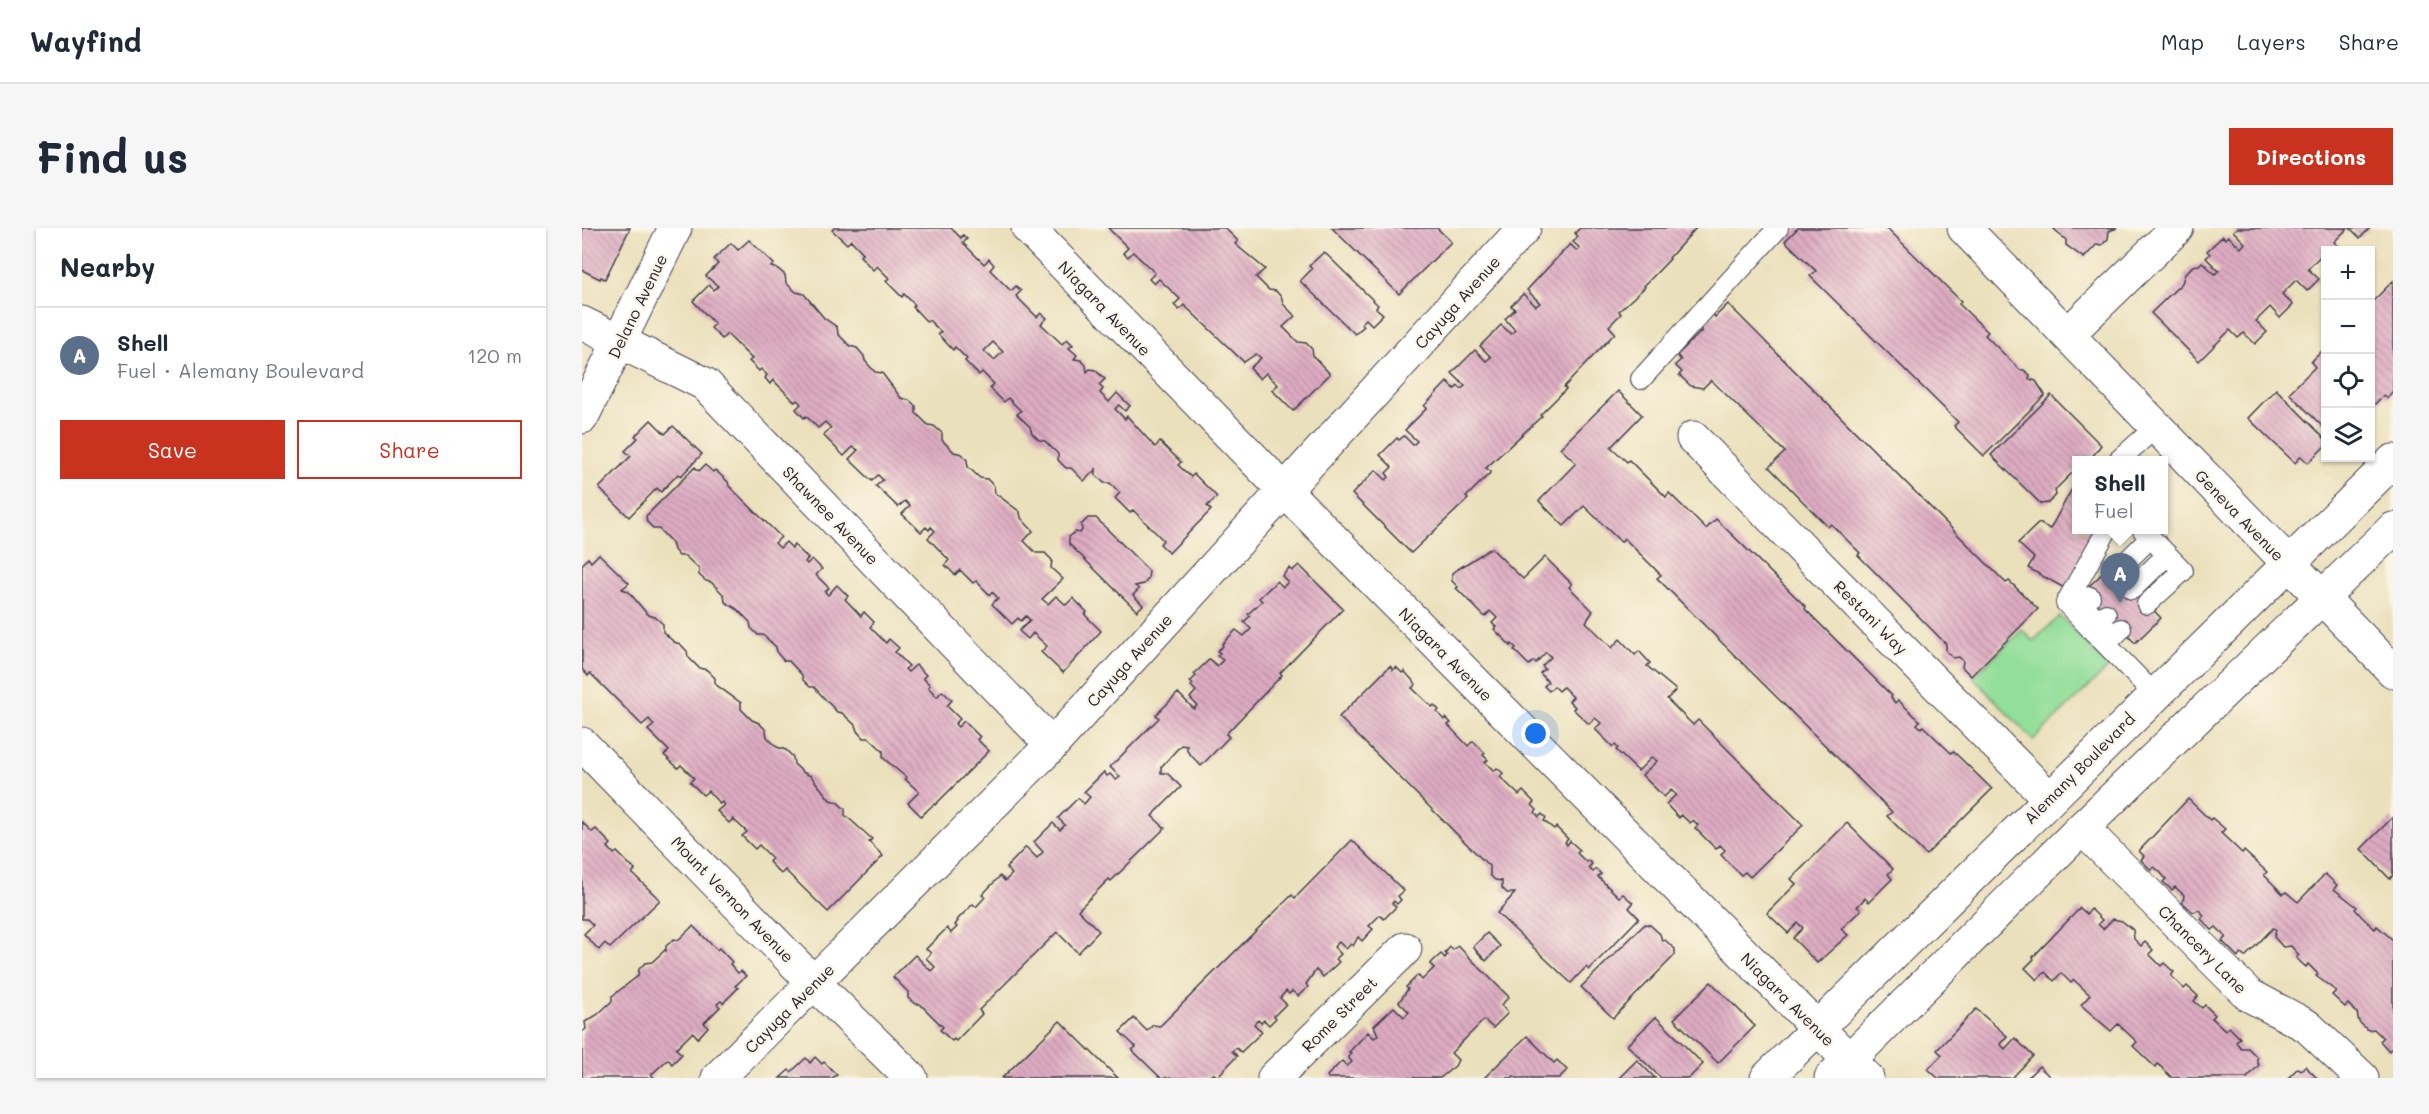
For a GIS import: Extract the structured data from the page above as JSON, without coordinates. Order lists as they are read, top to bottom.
{
  "streets": {
    "street": [
      "Cayuga Avenue",
      "Delano Avenue",
      "Niagara Avenue",
      "Shawnee Avenue",
      "Geneva Avenue",
      "Restani Way",
      "Alemany Boulevard",
      "Mount Vernon Avenue",
      "Chancery Lane",
      "Rome Street"
    ]
  },
  "crossings": [
    ["Cayuga Avenue", "Niagara Avenue"],
    ["Cayuga Avenue", "Shawnee Avenue"],
    ["Cayuga Avenue", "Mount Vernon Avenue"],
    ["Delano Avenue", "Shawnee Avenue"],
    ["Niagara Avenue", "Alemany Boulevard"],
    ["Geneva Avenue", "Alemany Boulevard"],
    ["Restani Way", "Alemany Boulevard"]
  ],
  "page": {
    "header": "Wayfind",
    "nav": ["Map", "Layers", "Share"],
    "buttons": [
      "Directions",
      ["Save", "Share"]
    ],
    "title": "Find us",
    "heading": "Nearby",
    "map_buttons": ["+", "−"],
    "list": [
      {
        "mark": "A",
        "name": "Shell",
        "note": "Fuel · Alemany Boulevard",
        "value": "120 m"
      }
    ],
    "popup": ["Shell", "Fuel"],
    "pins": "A"
  }
}
